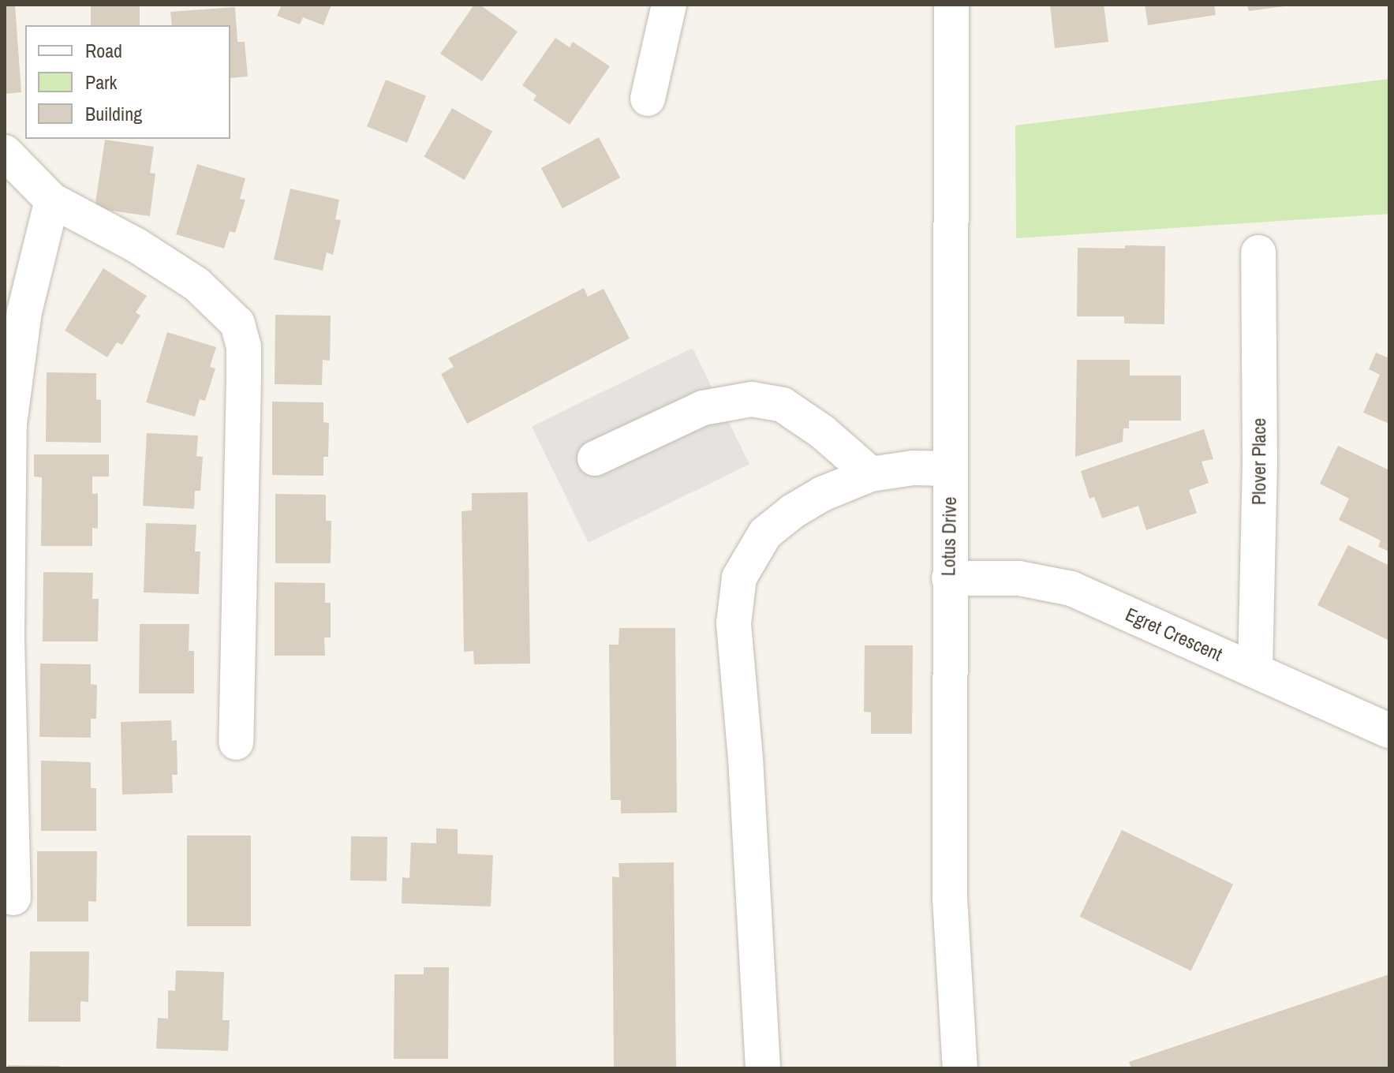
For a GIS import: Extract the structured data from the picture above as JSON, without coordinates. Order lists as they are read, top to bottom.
{
  "streets": {
    "street": ["Plover Place", "Lotus Drive", "Egret Crescent"]
  },
  "crossings": [
    ["Plover Place", "Egret Crescent"],
    ["Lotus Drive", "Egret Crescent"]
  ],
  "legend": ["Road", "Park", "Building"]
}
